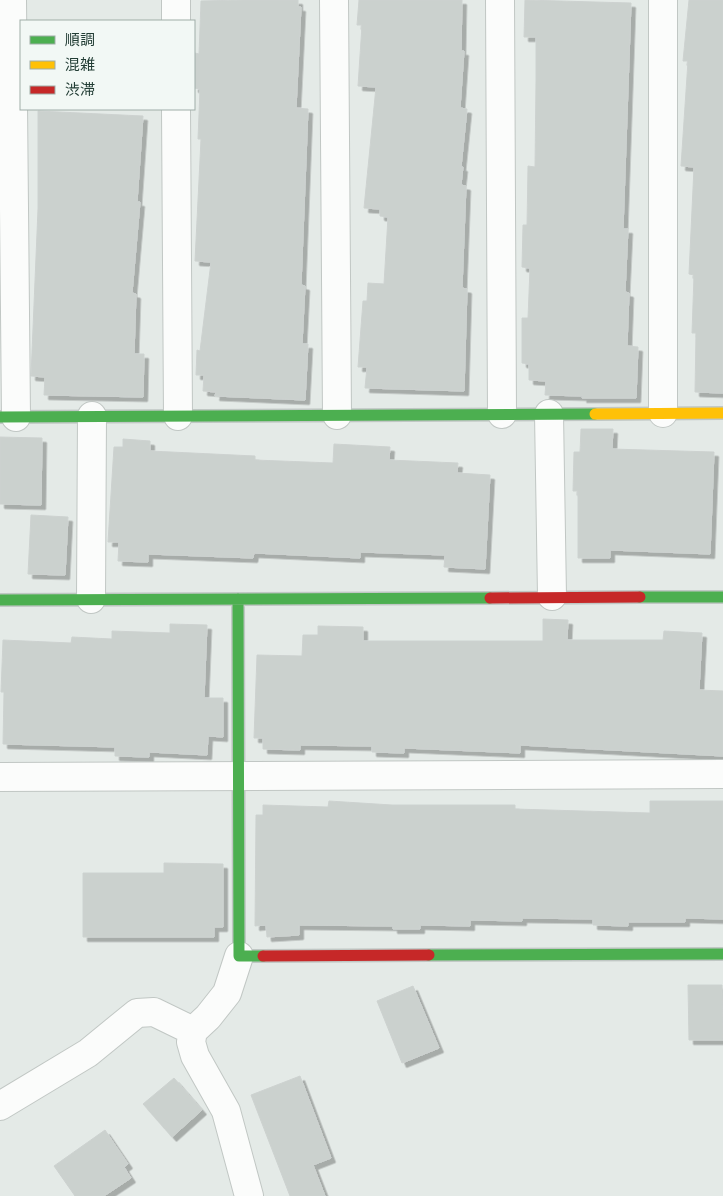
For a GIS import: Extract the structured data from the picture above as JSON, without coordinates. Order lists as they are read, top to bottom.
{
  "legend": ["順調", "混雑", "渋滞"]
}
